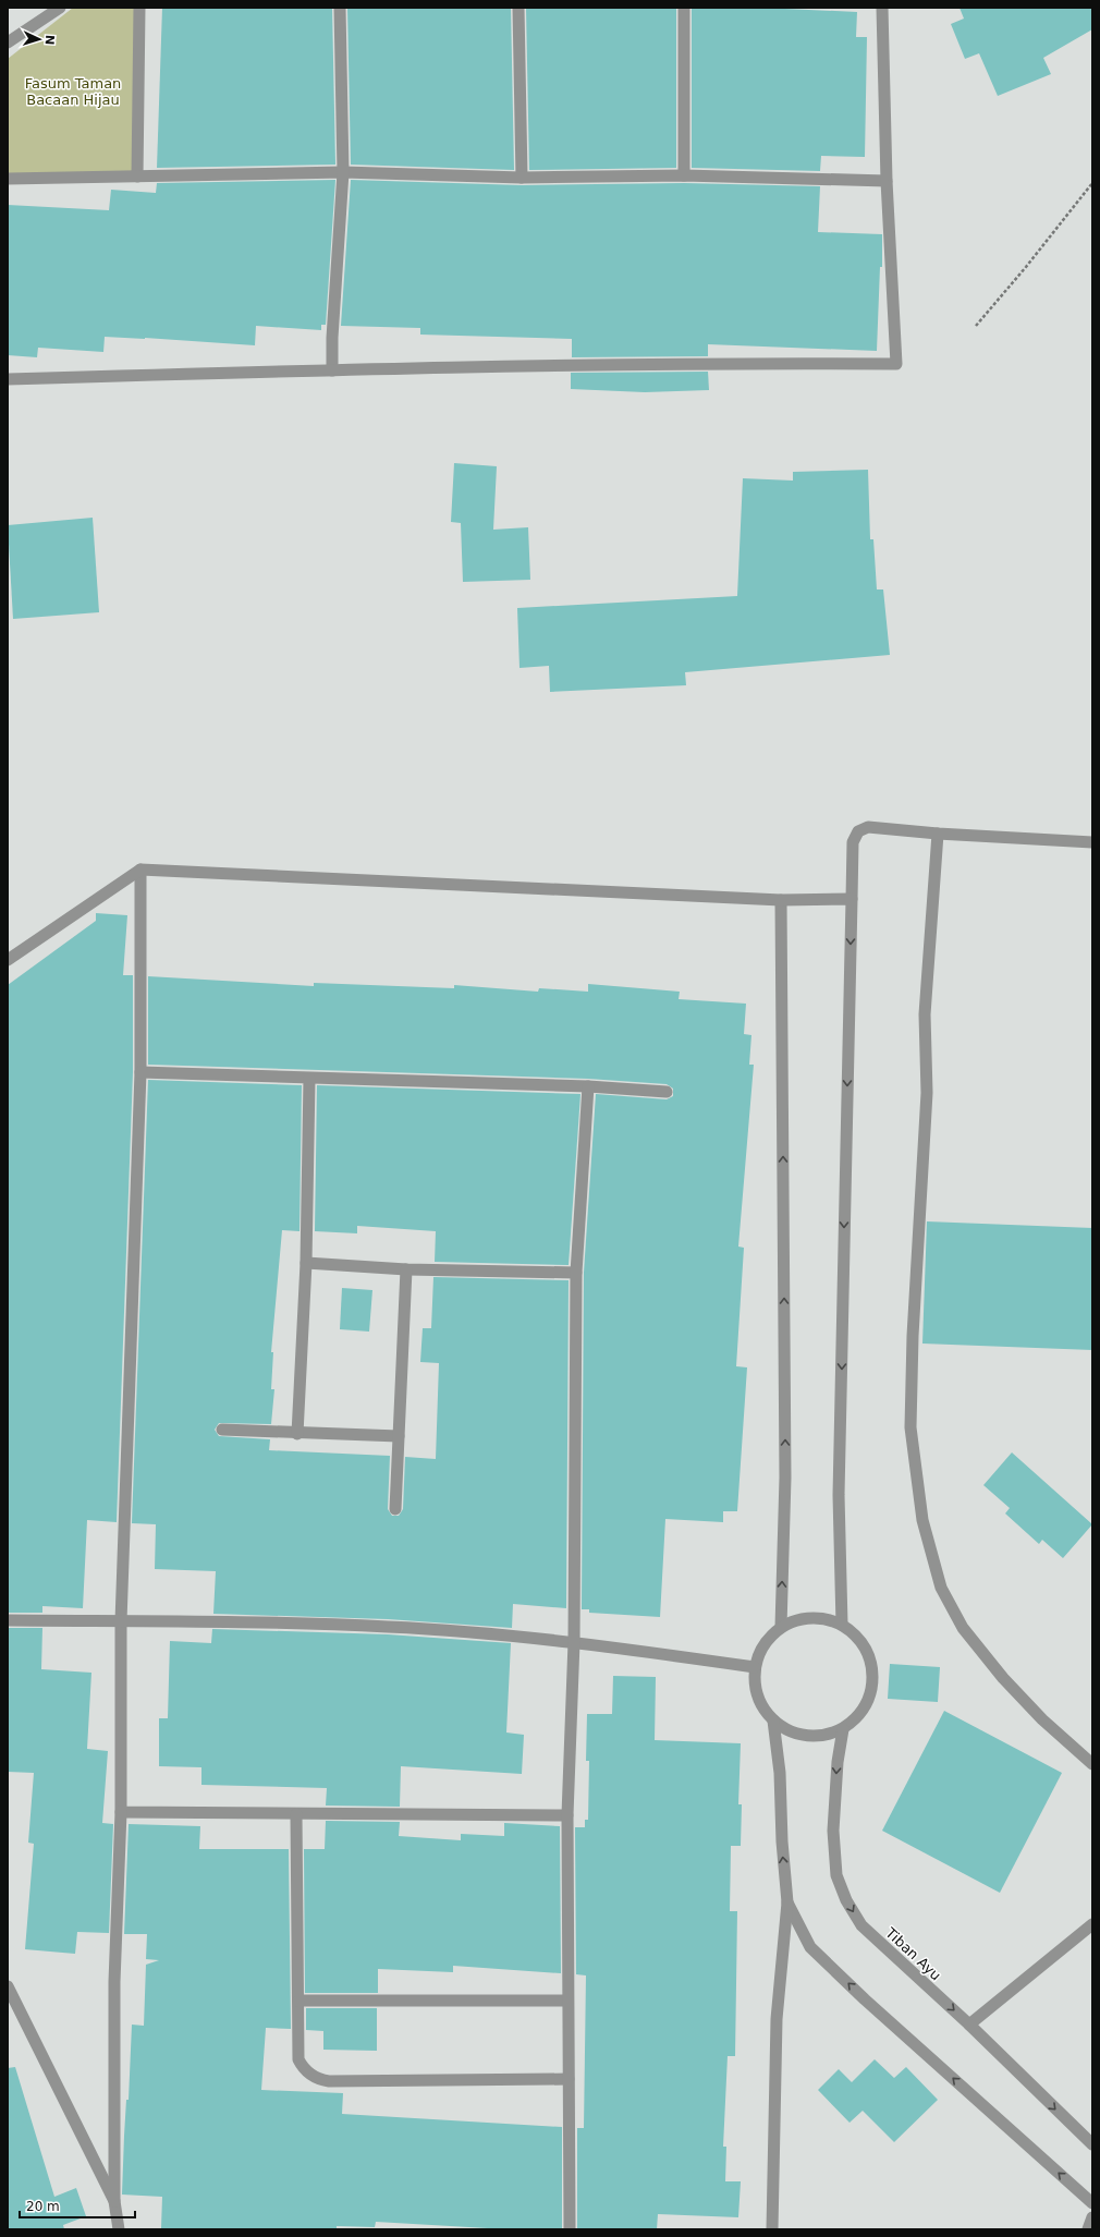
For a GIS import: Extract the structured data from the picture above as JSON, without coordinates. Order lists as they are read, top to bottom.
{
  "streets": {
    "street": ["Tiban Ayu"]
  },
  "parks": ["Fasum Taman Bacaan Hijau"],
  "scale_bar": "20 m",
  "north": "right"
}
